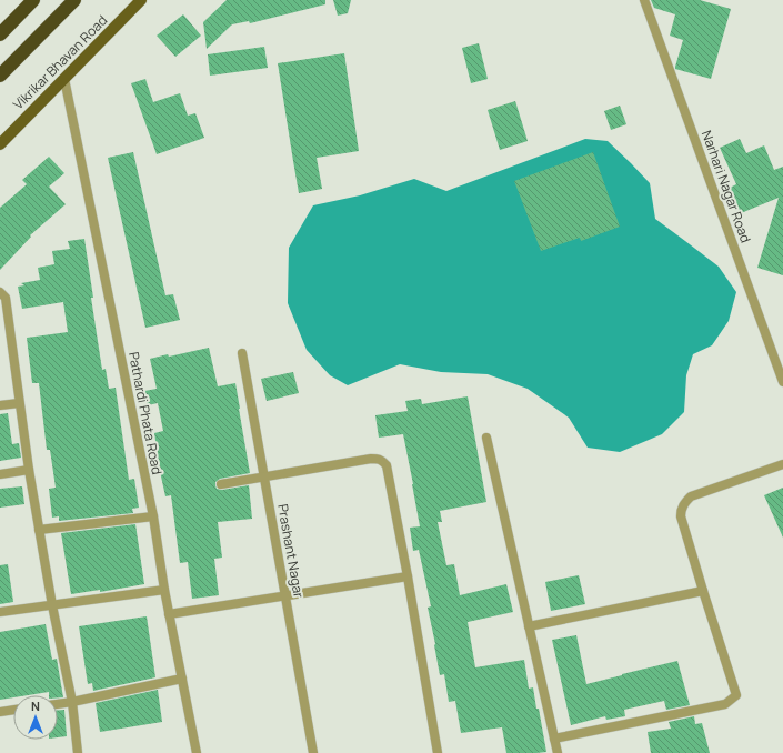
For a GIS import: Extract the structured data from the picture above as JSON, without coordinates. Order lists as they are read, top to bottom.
{
  "streets": {
    "main road": ["Vikrikar Bhavan Road"],
    "street": ["Narhari Nagar Road", "Pathardi Phata Road", "Prashant Nagar"]
  },
  "crossings": [
    ["Vikrikar Bhavan Road", "Pathardi Phata Road"]
  ],
  "north": "top"
}
